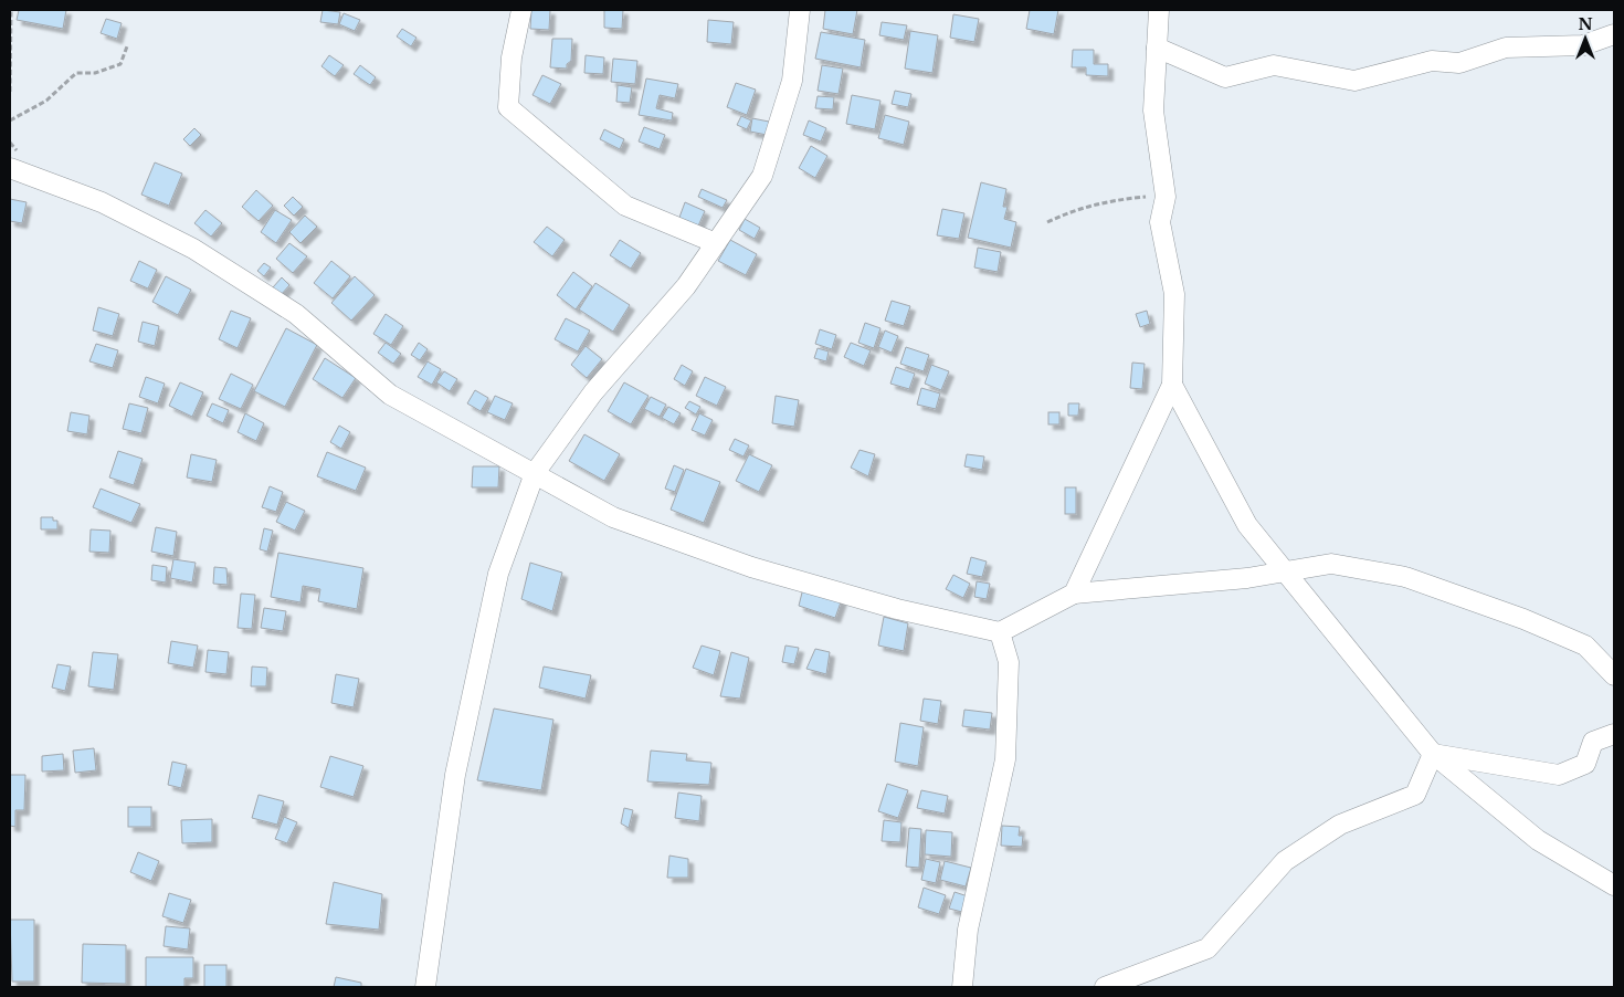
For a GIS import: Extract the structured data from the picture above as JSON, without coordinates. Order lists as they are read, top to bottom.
{
  "north": "top"
}
